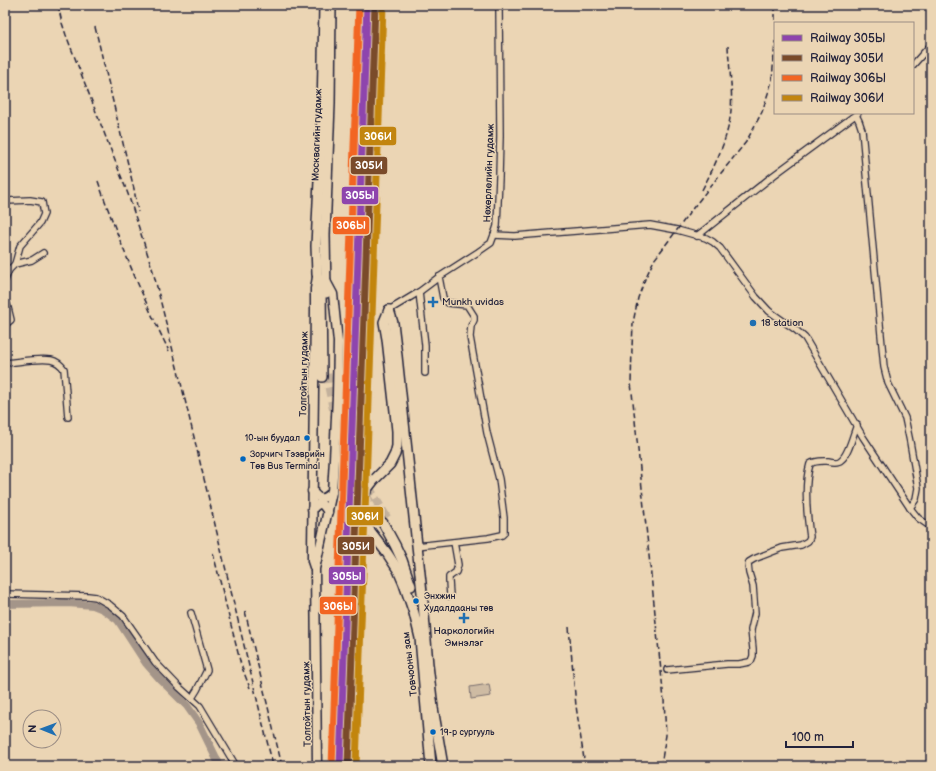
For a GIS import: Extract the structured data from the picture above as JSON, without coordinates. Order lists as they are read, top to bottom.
{
  "streets": {
    "highway": ["Москвагийн гудамж", "Товчооны зам"],
    "main road": ["Толгойтын гудамж"],
    "street": ["Нөхөрлөлийн гудамж"]
  },
  "crossings": [
    ["Москвагийн гудамж", "Толгойтын гудамж"],
    ["Нөхөрлөлийн гудамж", "Товчооны зам"]
  ],
  "places": {
    "health": ["Munkh uvidas", "Наркологийн Эмнэлэг"],
    "other": [
      "18 station",
      "10-ын буудал",
      "Зорчигч Тээврийн Төв Bus Terminal",
      "Энхжин Худалдааны төв",
      "19-р сургууль"
    ]
  },
  "lines": [
    "rail line 305Ы",
    "rail line 305И",
    "rail line 306Ы",
    "rail line 306И"
  ],
  "legend": [
    "Railway 305Ы",
    "Railway 305И",
    "Railway 306Ы",
    "Railway 306И"
  ],
  "scale_bar": "100 m",
  "north": "left"
}
